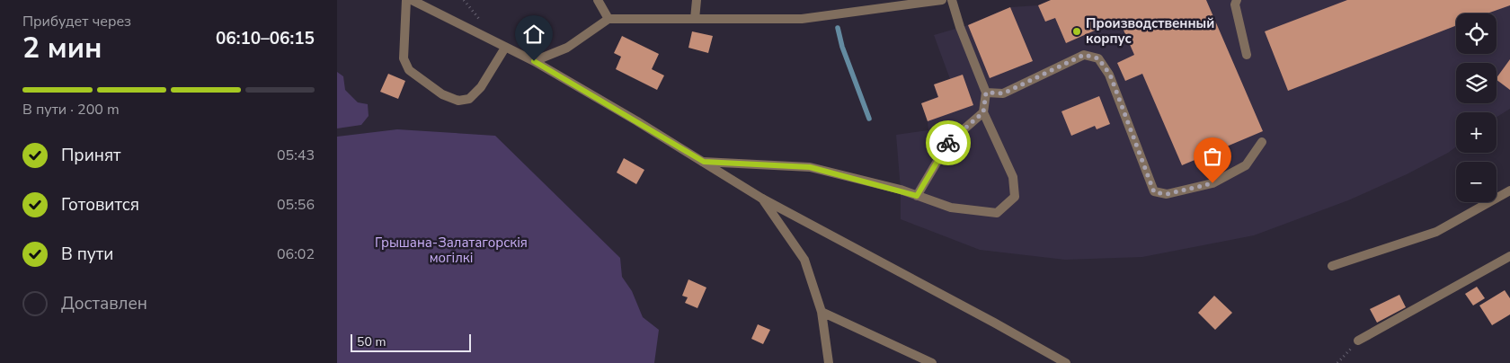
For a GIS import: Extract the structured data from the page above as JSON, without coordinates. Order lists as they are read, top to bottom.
{
  "parks": ["Грышана-Залатагорскія могілкі"],
  "places": ["Производственный корпус"],
  "scale_bar": "50 m",
  "page": {
    "heading": ["2 мин", "Прибудет через", "06:10–06:15"],
    "map_buttons": ["+", "−"],
    "bar": "В пути · 200 m",
    "list": [
      ["Принят", "05:43"],
      ["Готовится", "05:56"],
      ["В пути", "06:02"],
      "Доставлен"
    ],
    "scale": "50 m"
  }
}
